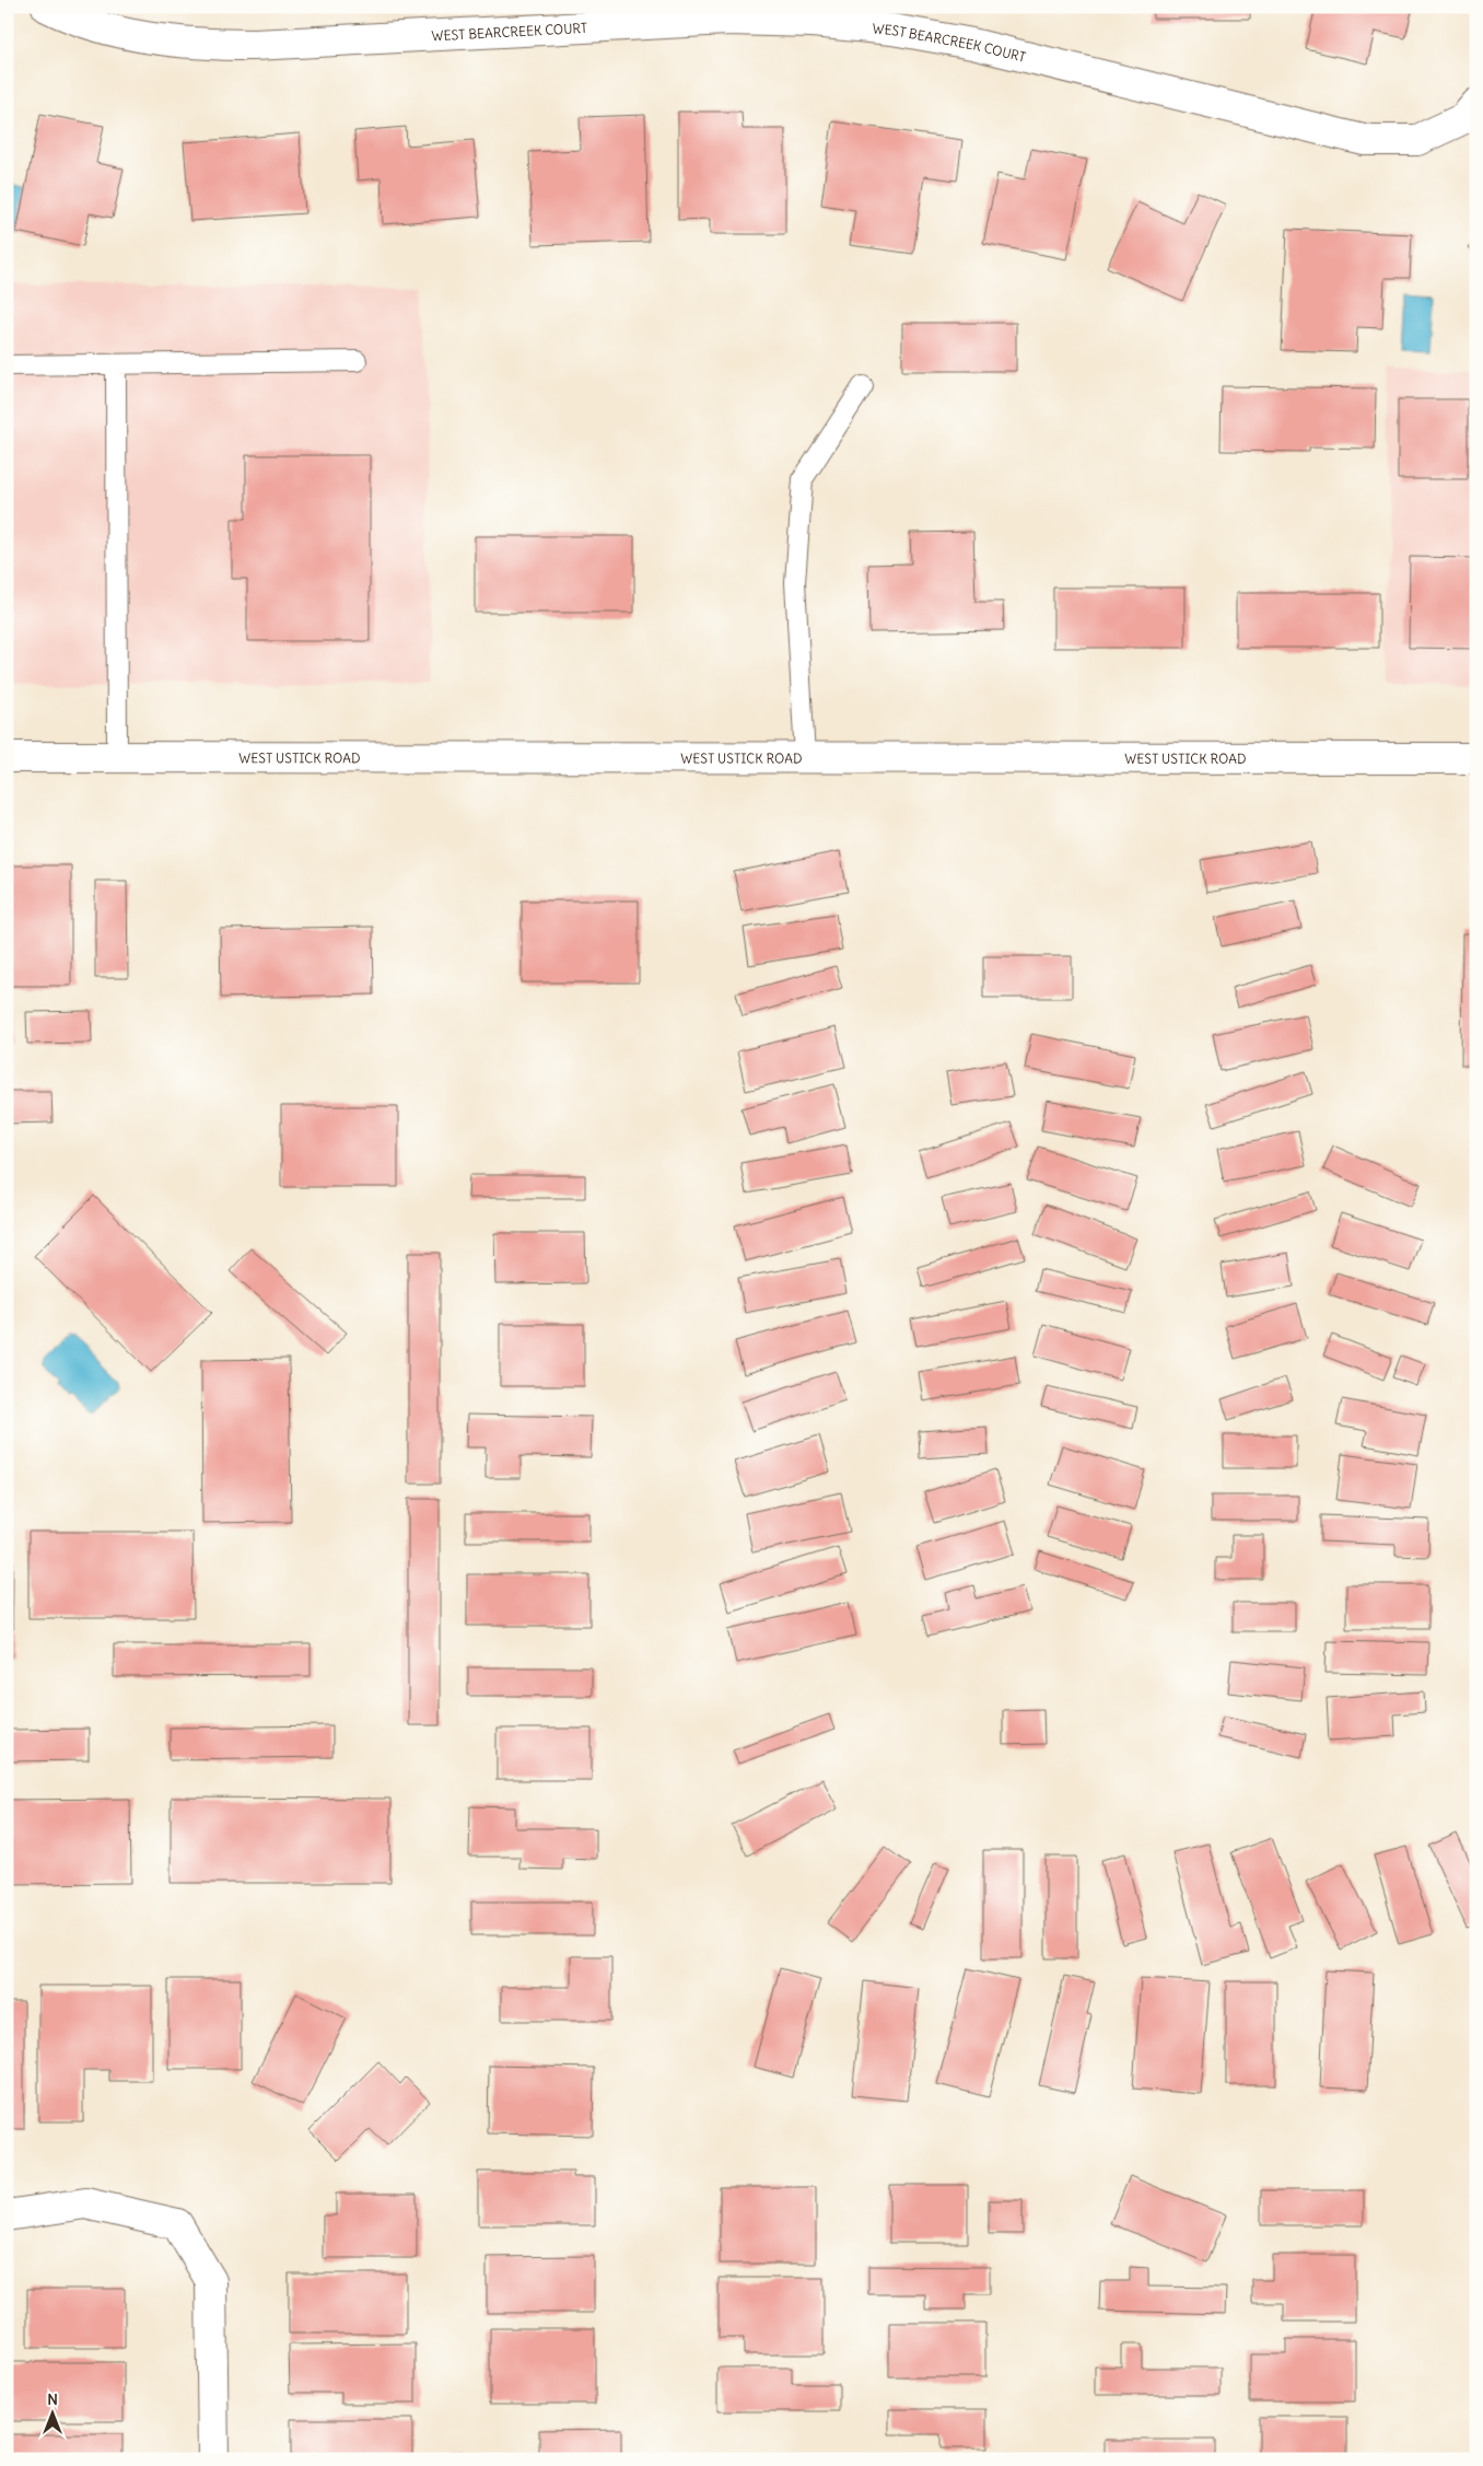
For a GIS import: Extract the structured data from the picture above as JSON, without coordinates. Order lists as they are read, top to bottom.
{
  "streets": {
    "street": ["WEST BEARCREEK COURT", "WEST USTICK ROAD"]
  },
  "north": "top"
}
